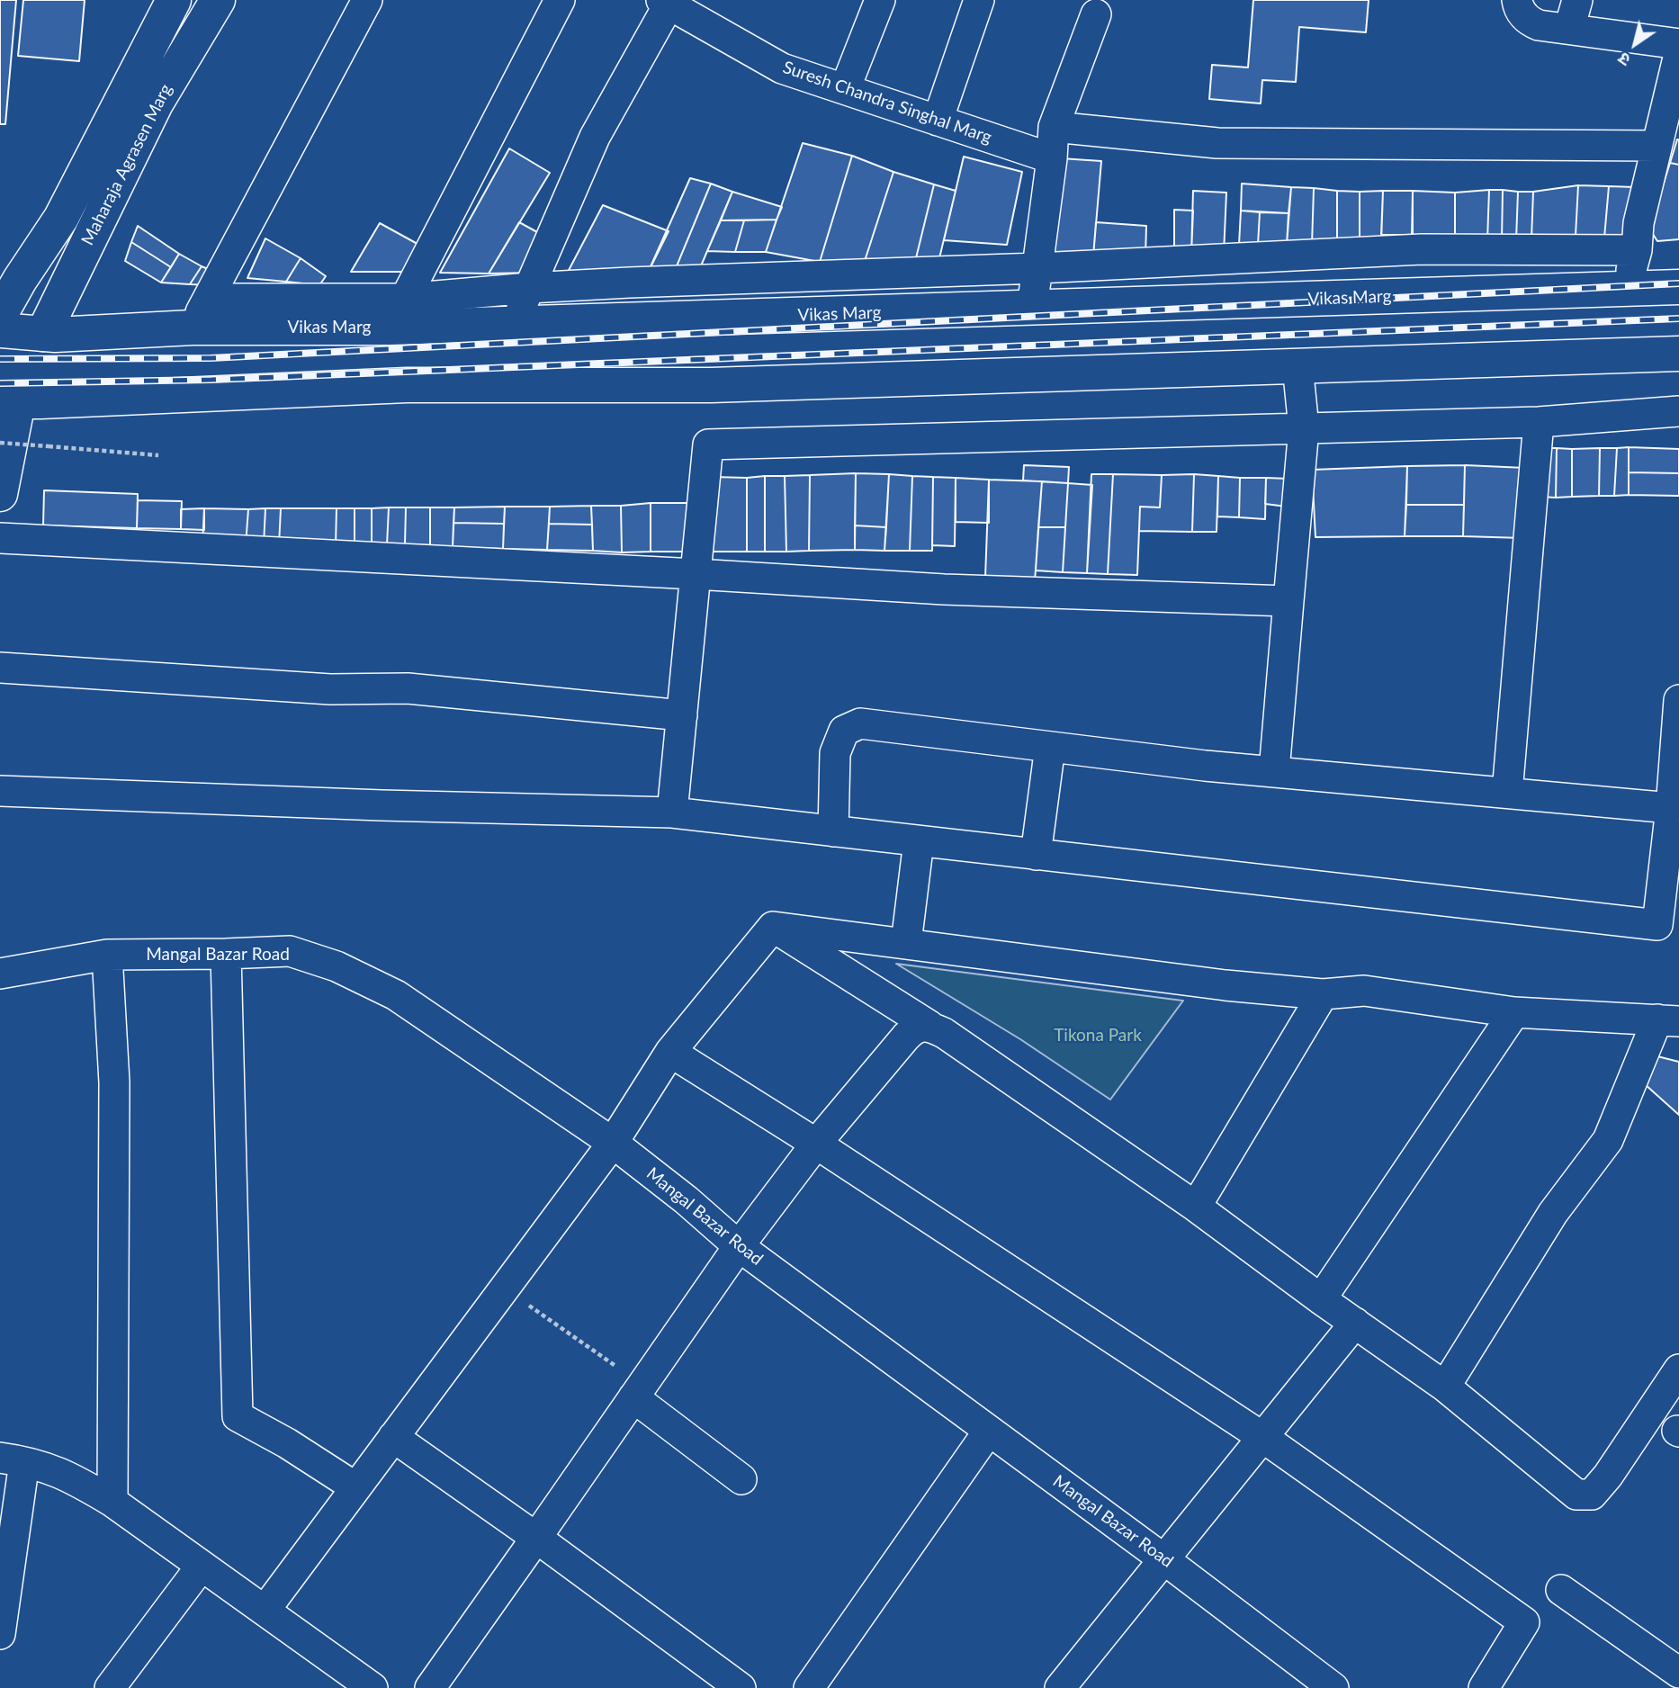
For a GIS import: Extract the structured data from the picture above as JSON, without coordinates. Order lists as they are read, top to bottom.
{
  "streets": {
    "main road": ["Maharaja Agrasen Marg", "Vikas Marg"],
    "street": ["Suresh Chandra Singhal Marg", "Mangal Bazar Road"]
  },
  "crossings": [
    ["Maharaja Agrasen Marg", "Vikas Marg"]
  ],
  "parks": ["Tikona Park"],
  "north": "bottom left"
}
